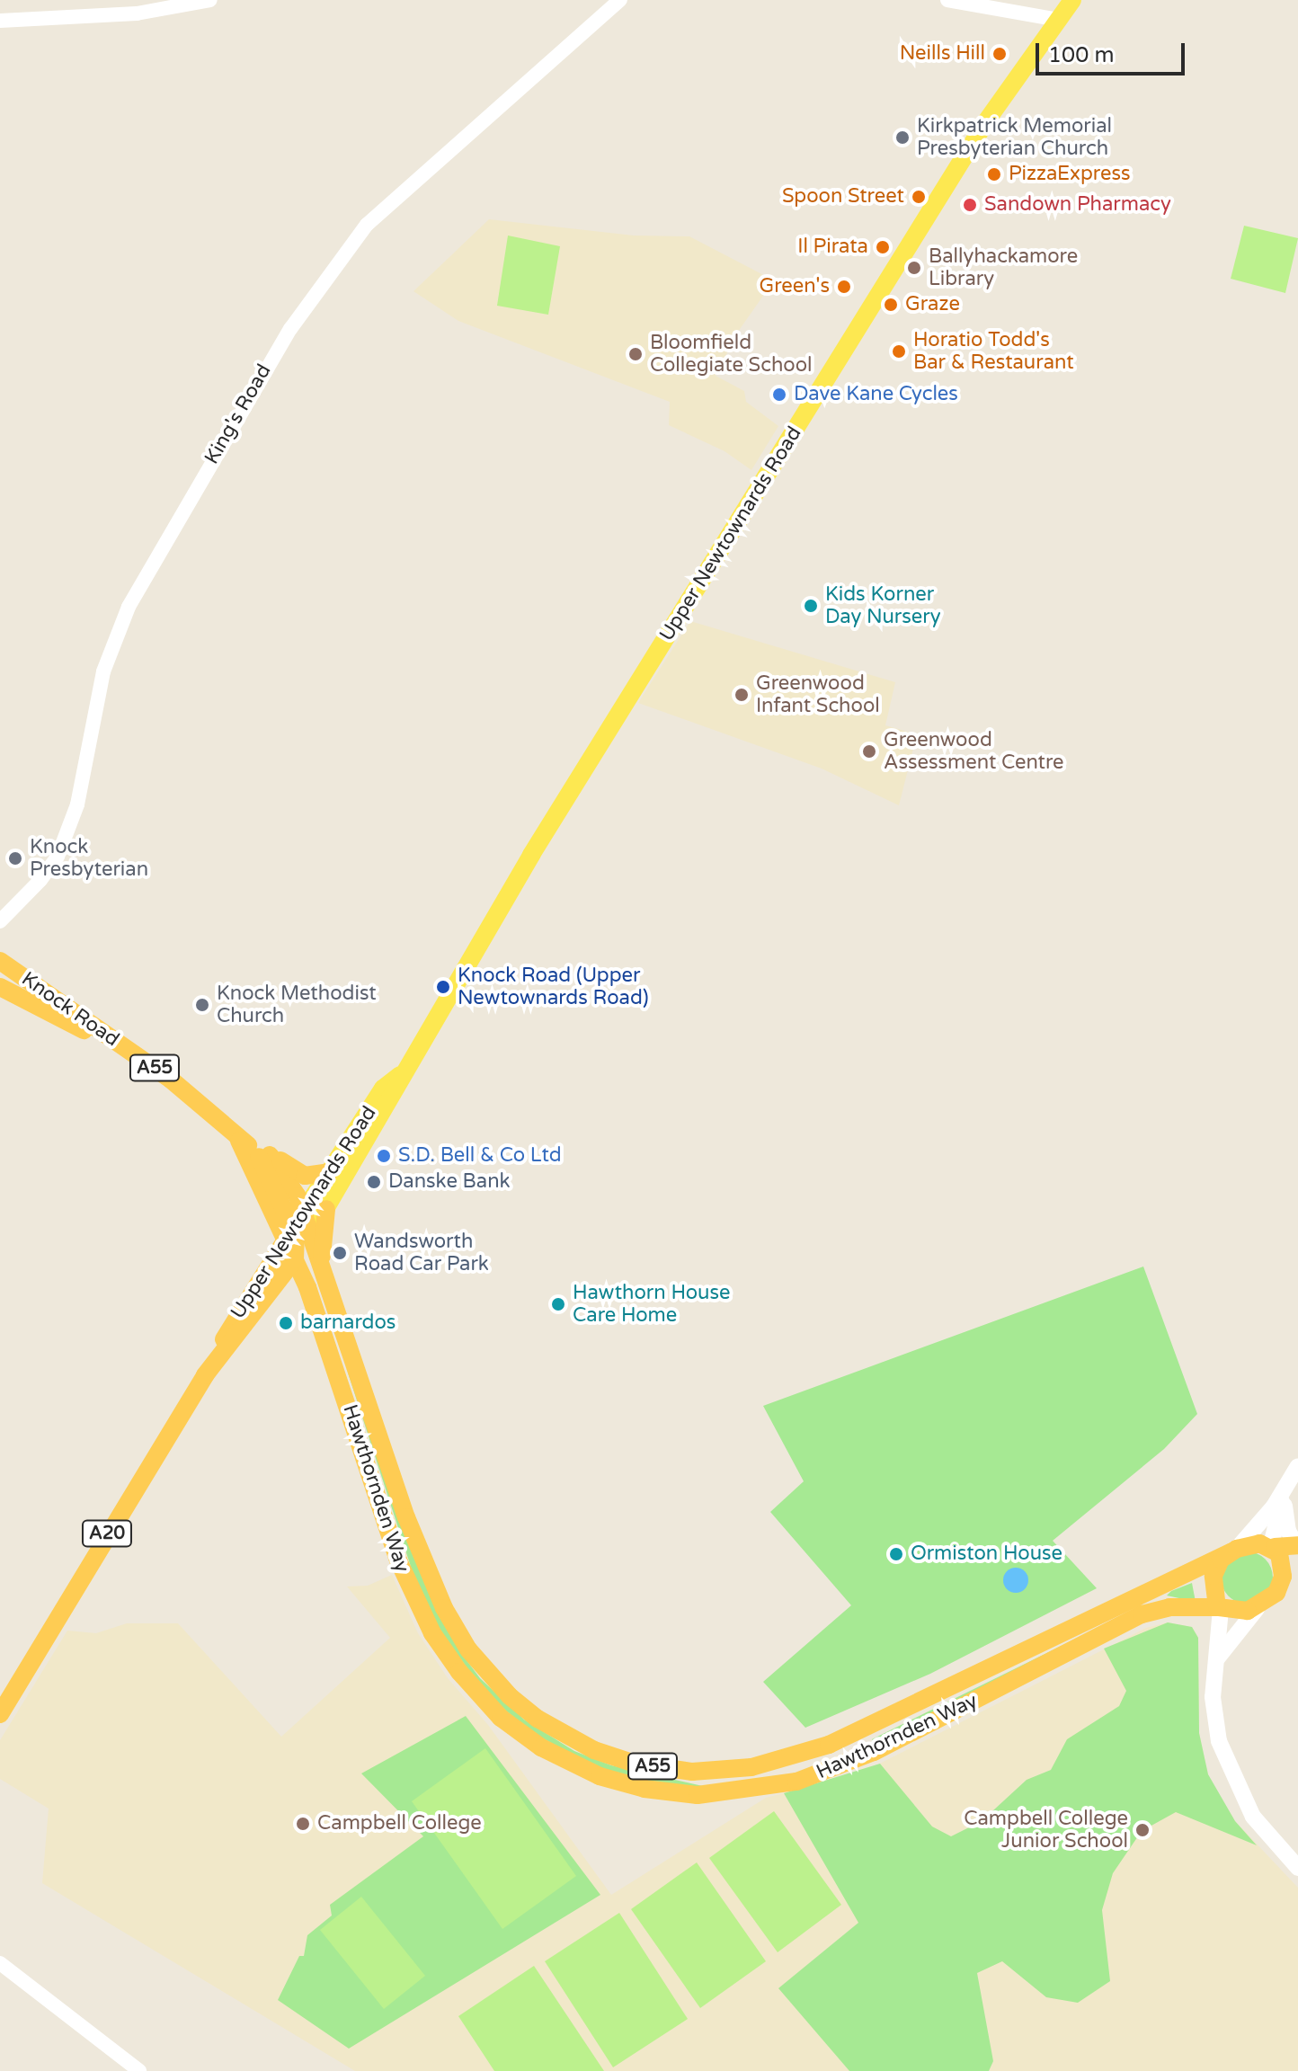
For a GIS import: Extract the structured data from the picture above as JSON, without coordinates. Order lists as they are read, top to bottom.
{
  "streets": {
    "highway": [
      "Upper Newtownards Road",
      "Knock Road",
      "A55",
      "Hawthornden Way",
      "A20"
    ],
    "street": ["King's Road"]
  },
  "crossings": [
    ["Upper Newtownards Road", "Knock Road"],
    ["Upper Newtownards Road", "Hawthornden Way"],
    ["Knock Road", "Hawthornden Way"],
    ["A55", "Hawthornden Way"]
  ],
  "places": [
    "Neills Hill",
    "Kirkpatrick Memorial Presbyterian Church",
    "PizzaExpress",
    "Spoon Street",
    "Sandown Pharmacy",
    "Il Pirata",
    "Ballyhackamore Library",
    "Green's",
    "Graze",
    "Horatio Todd's Bar & Restaurant",
    "Bloomfield Collegiate School",
    "Dave Kane Cycles",
    "Kids Korner Day Nursery",
    "Greenwood Infant School",
    "Greenwood Assessment Centre",
    "Knock Presbyterian",
    "Knock Road (Upper Newtownards Road)",
    "Knock Methodist Church",
    "S.D. Bell & Co Ltd",
    "Danske Bank",
    "Wandsworth Road Car Park",
    "Hawthorn House Care Home",
    "barnardos",
    "Ormiston House",
    "Campbell College",
    "Campbell College Junior School"
  ],
  "scale_bar": "100 m"
}
